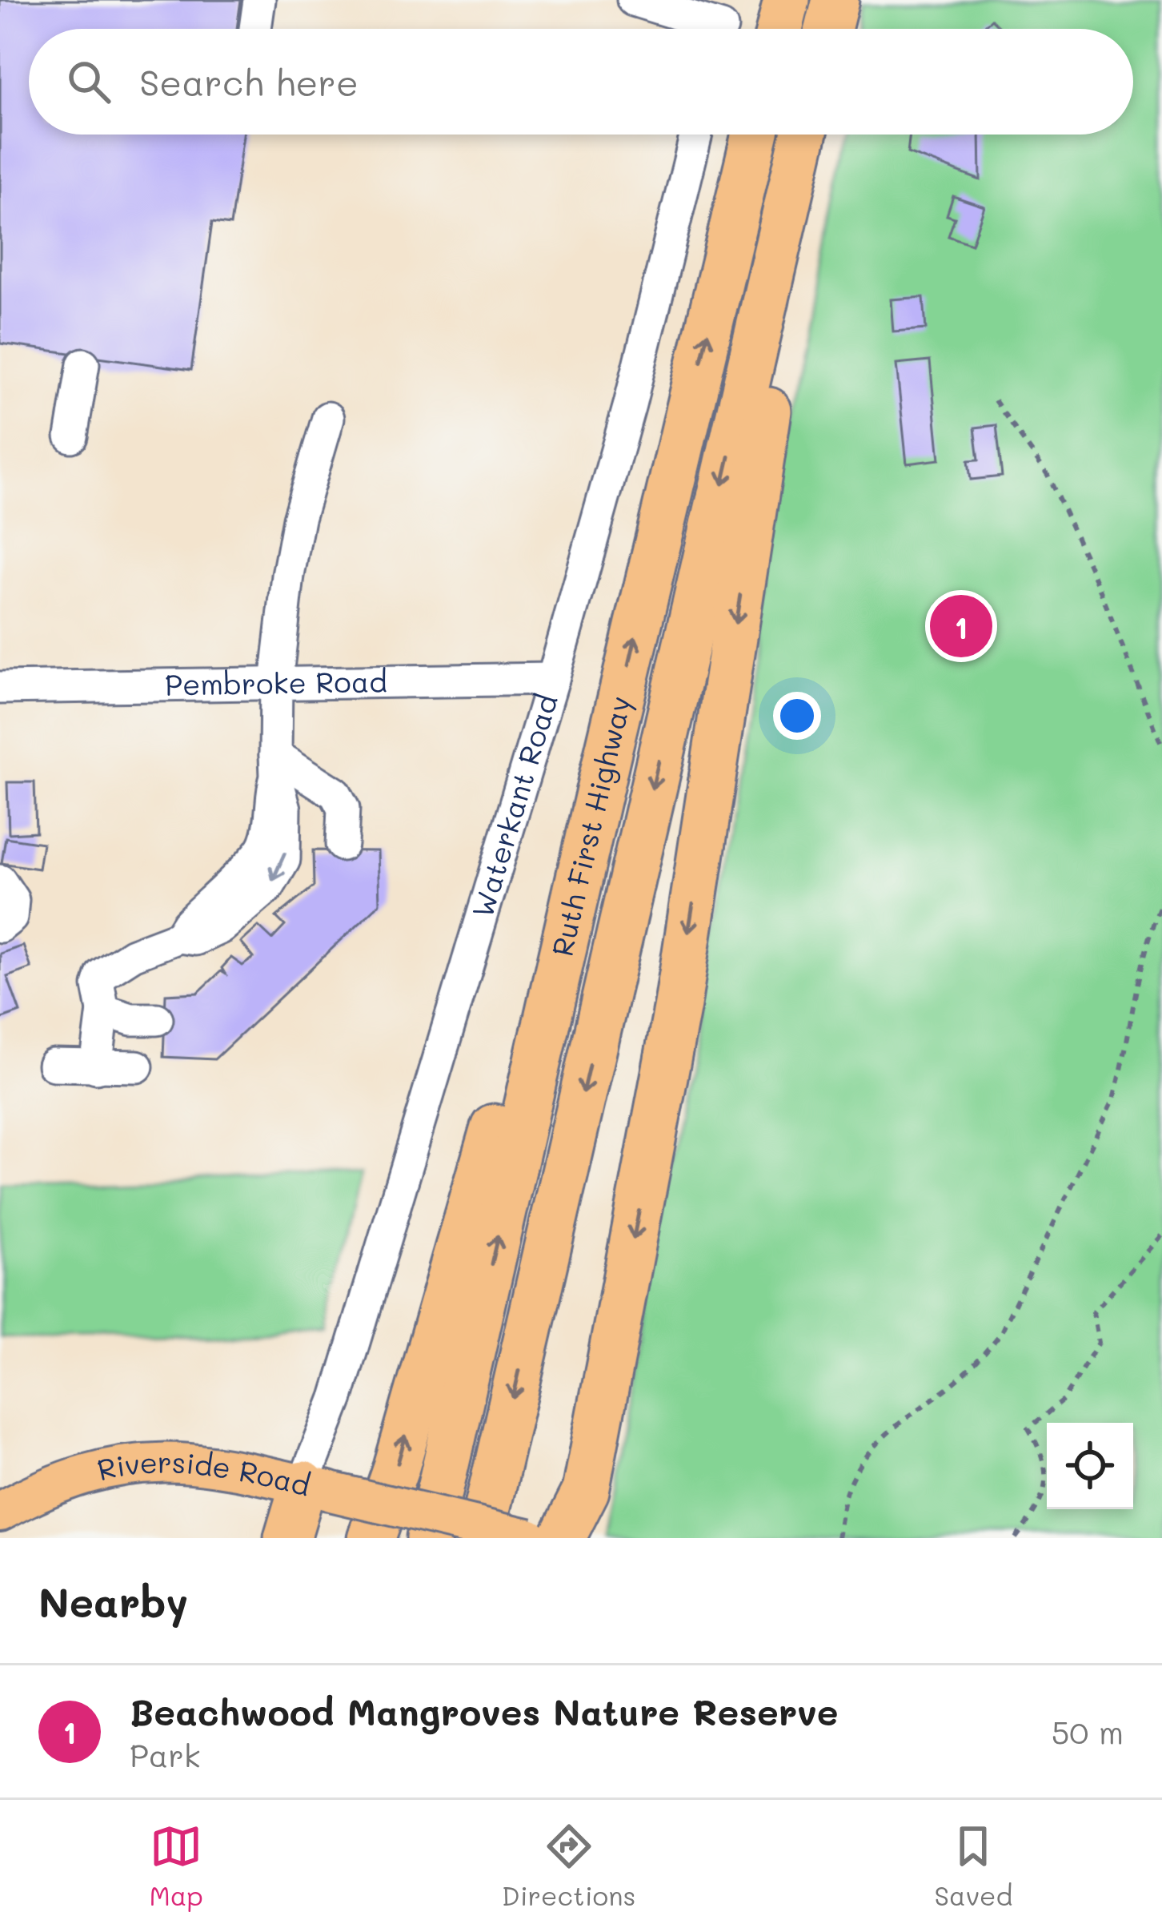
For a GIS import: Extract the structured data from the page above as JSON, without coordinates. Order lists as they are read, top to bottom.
{
  "streets": {
    "highway": ["Ruth First Highway"],
    "main road": ["Riverside Road"],
    "street": ["Pembroke Road", "Waterkant Road"]
  },
  "crossings": [
    ["Pembroke Road", "Waterkant Road"],
    ["Waterkant Road", "Riverside Road"]
  ],
  "page": {
    "search": "Search here",
    "pins": "1",
    "heading": "Nearby",
    "list": [
      {
        "mark": "1",
        "name": "Beachwood Mangroves Nature Reserve",
        "note": "Park",
        "value": "50 m"
      }
    ],
    "nav": ["Map", "Directions", "Saved"]
  }
}
